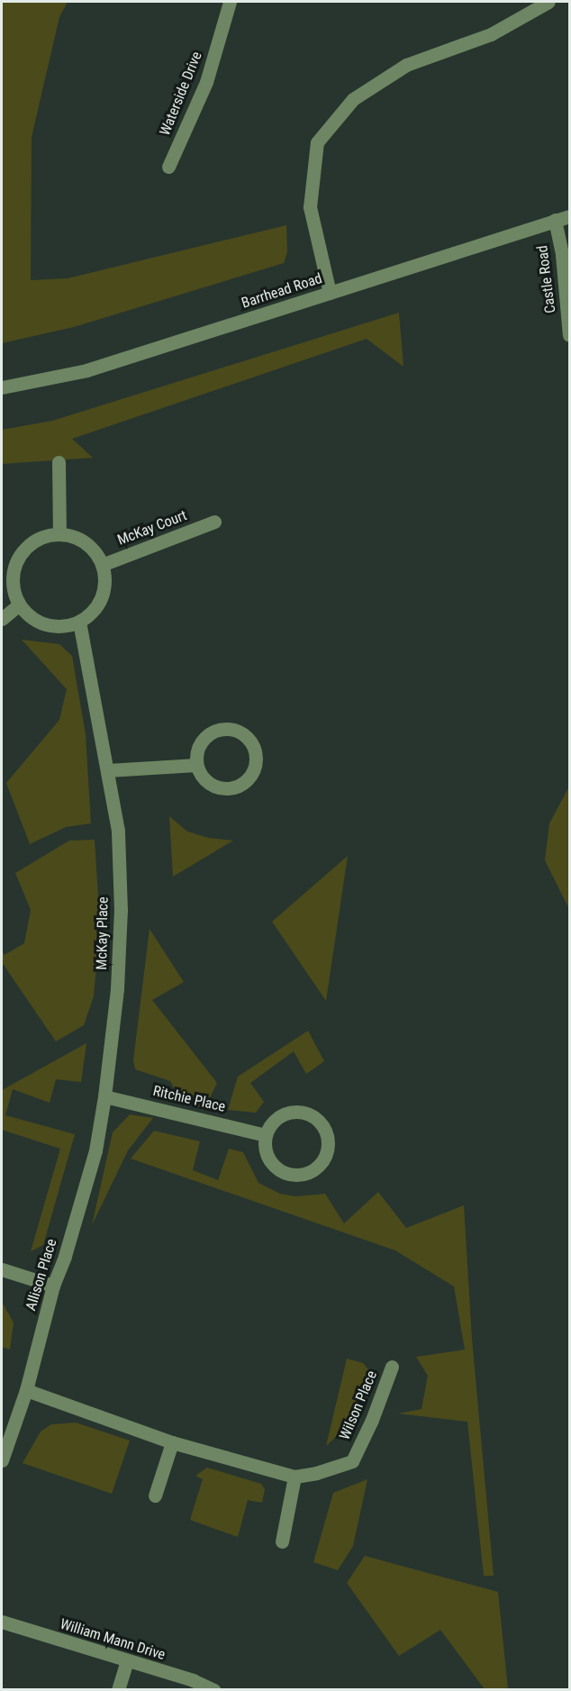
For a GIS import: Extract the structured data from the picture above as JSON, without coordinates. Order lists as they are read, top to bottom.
{
  "streets": {
    "street": [
      "Waterside Drive",
      "Castle Road",
      "Barrhead Road",
      "McKay Court",
      "McKay Place",
      "Ritchie Place",
      "Allison Place",
      "Wilson Place",
      "William Mann Drive"
    ]
  },
  "crossings": [
    ["Castle Road", "Barrhead Road"],
    ["McKay Court", "McKay Place"],
    ["McKay Place", "Ritchie Place"],
    ["McKay Place", "Allison Place"],
    ["Ritchie Place", "Allison Place"],
    ["Allison Place", "Wilson Place"]
  ]
}
